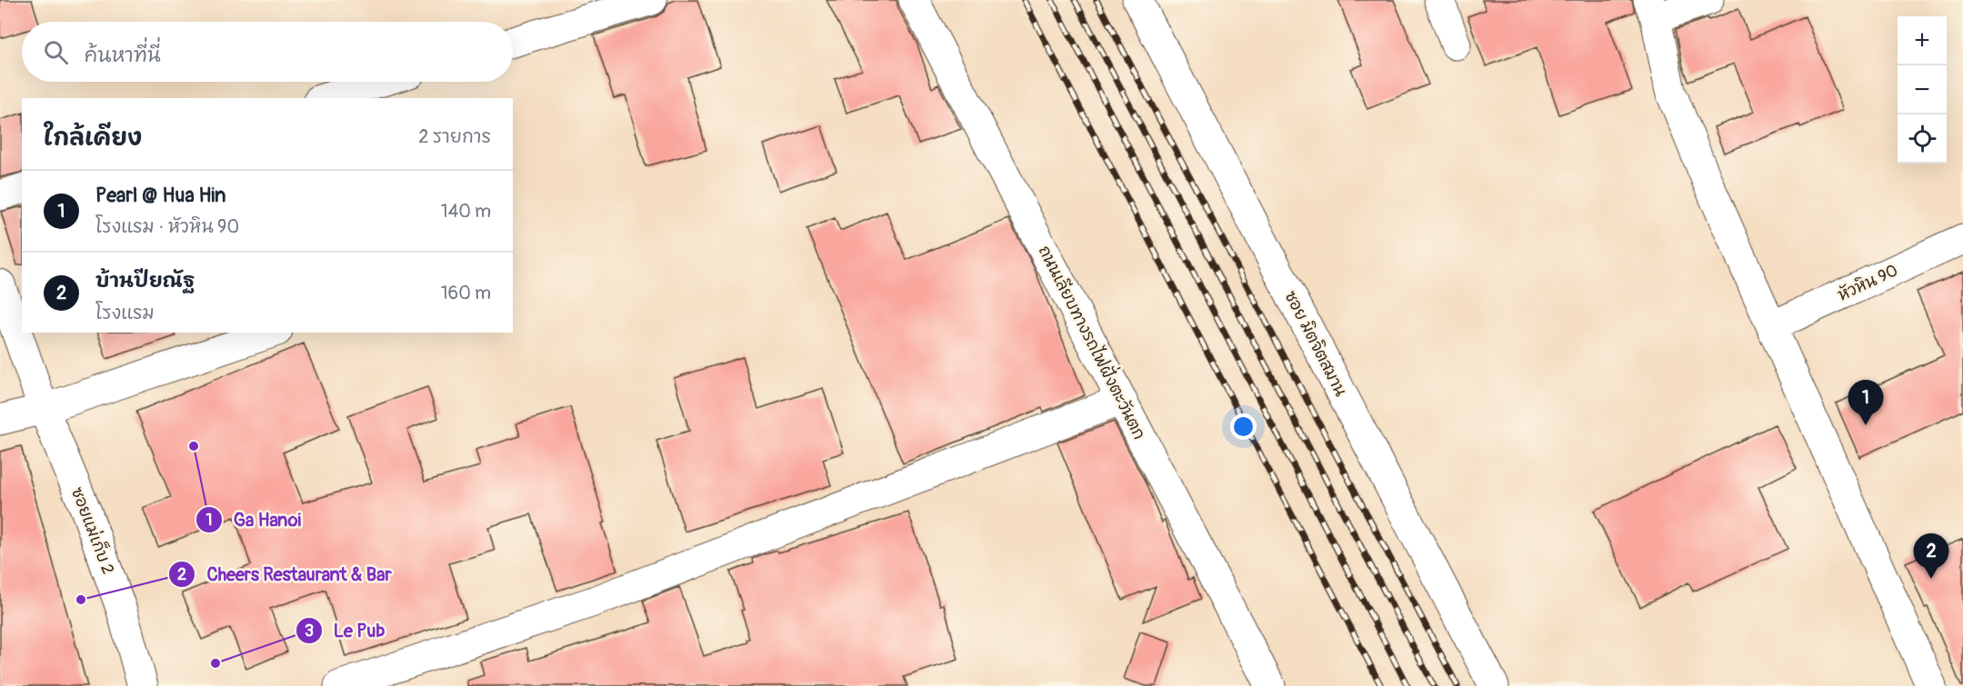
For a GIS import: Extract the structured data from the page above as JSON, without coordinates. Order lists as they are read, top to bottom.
{
  "streets": {
    "street": [
      "หัวหิน 90",
      "ถนนเลียบทางรถไฟฝั่งตะวันตก",
      "ซอย มิตจิตสมาน",
      "ซอยแม่เก็บ 2"
    ]
  },
  "places": ["Ga Hanoi", "Cheers Restaurant & Bar", "Le Pub"],
  "page": {
    "map_buttons": ["+", "−"],
    "search": "ค้นหาที่นี่",
    "heading": ["ใกล้เคียง", "2 รายการ"],
    "list": [
      {
        "mark": "1",
        "name": "Pearl @ Hua Hin",
        "note": "โรงแรม · หัวหิน 90",
        "value": "140 m"
      },
      {
        "mark": "2",
        "name": "บ้านปียณัฐ",
        "note": "โรงแรม",
        "value": "160 m"
      }
    ],
    "pins": ["1", "2"]
  }
}
